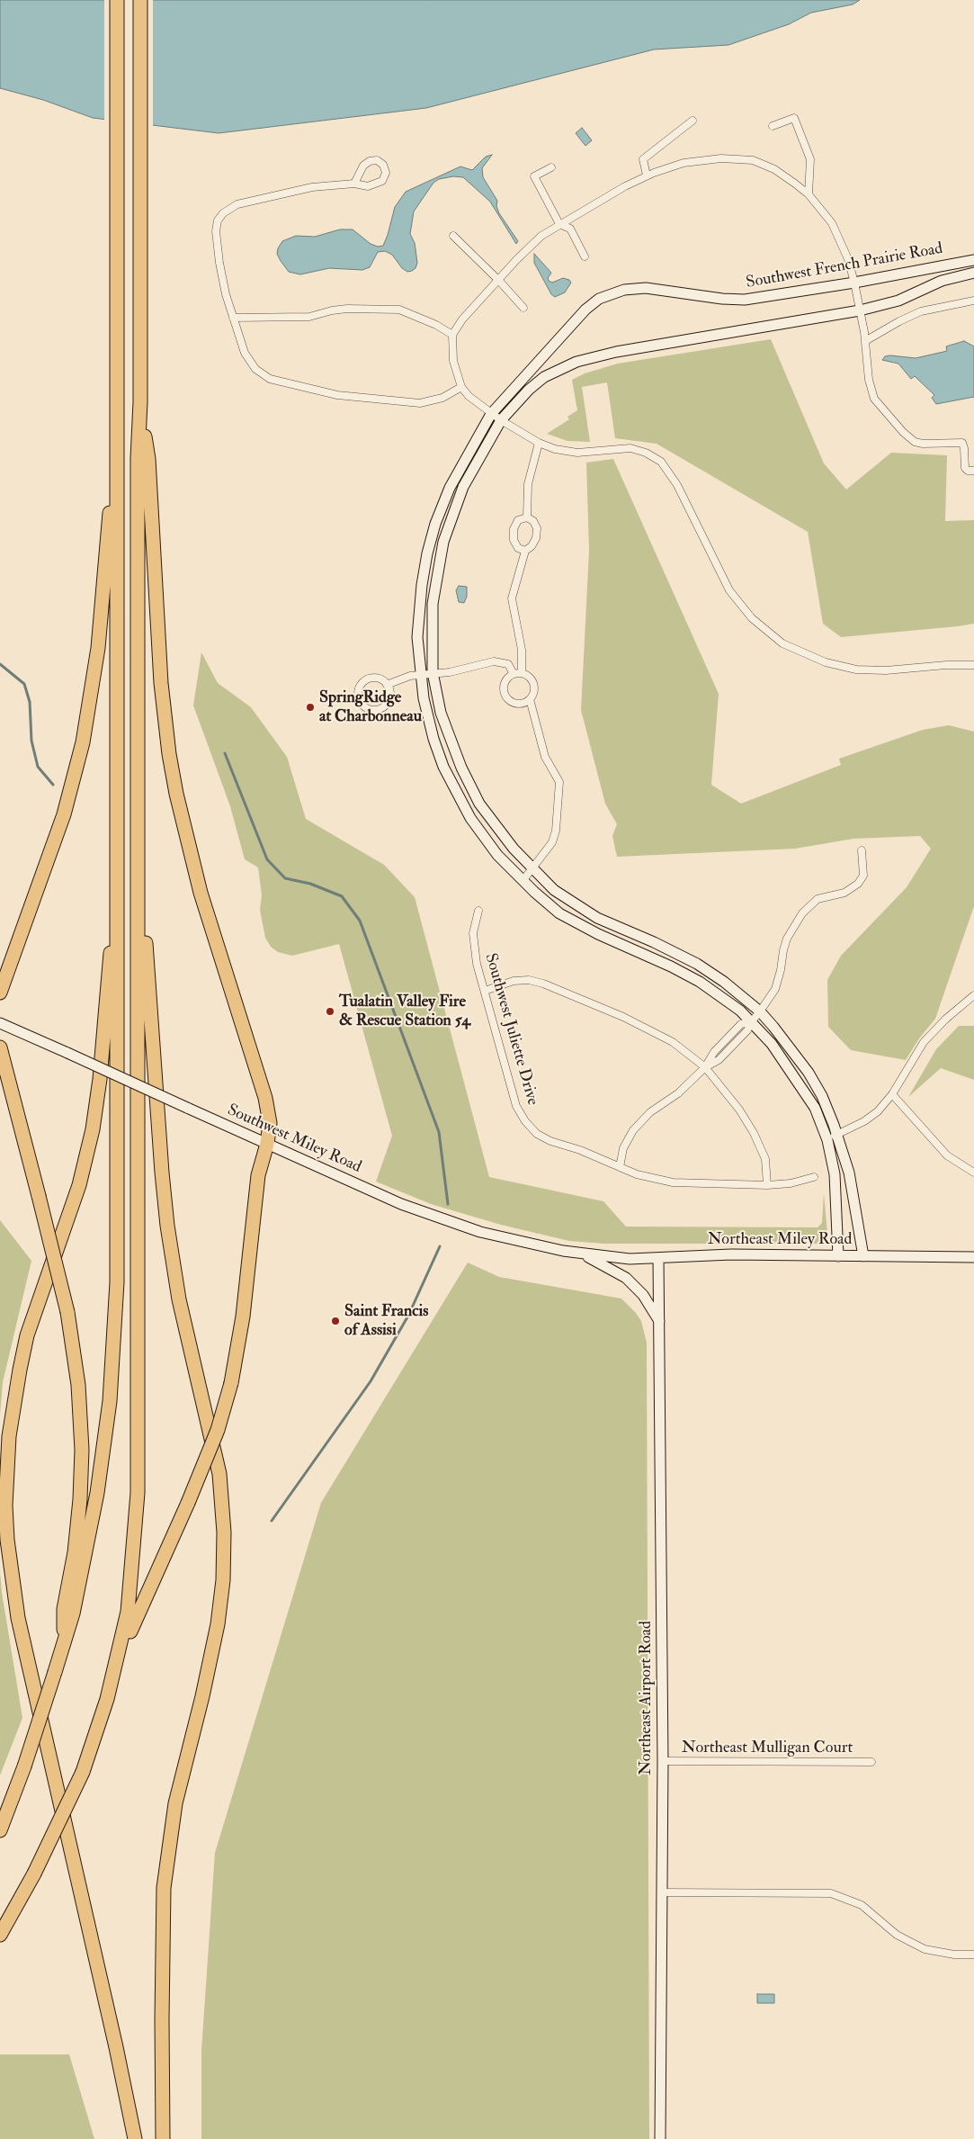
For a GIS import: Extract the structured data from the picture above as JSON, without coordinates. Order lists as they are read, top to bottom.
{
  "streets": {
    "street": [
      "Southwest French Prairie Road",
      "Southwest Juliette Drive",
      "Southwest Miley Road",
      "Northeast Miley Road",
      "Northeast Airport Road",
      "Northeast Mulligan Court"
    ]
  },
  "crossings": [
    ["Southwest French Prairie Road", "Northeast Miley Road"],
    ["Southwest Miley Road", "Northeast Miley Road"],
    ["Northeast Miley Road", "Northeast Airport Road"],
    ["Northeast Airport Road", "Northeast Mulligan Court"]
  ],
  "places": ["SpringRidge at Charbonneau", "Tualatin Valley Fire & Rescue Station 54", "Saint Francis of Assisi"]
}
